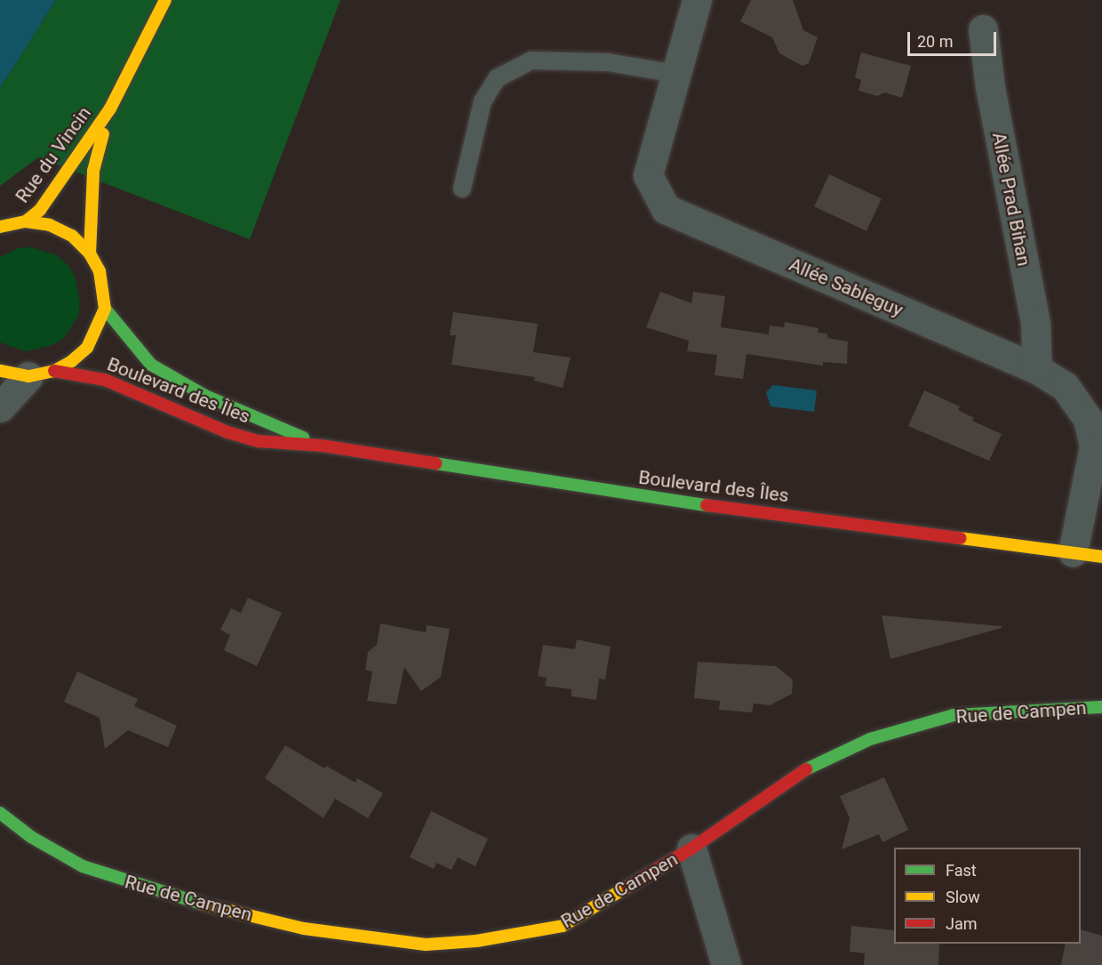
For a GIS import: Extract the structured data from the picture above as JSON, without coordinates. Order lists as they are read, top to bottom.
{
  "streets": {
    "main road": ["Rue du Vincin", "Boulevard des Îles", "Rue de Campen"],
    "street": ["Allée Prad Bihan", "Allée Sableguy"]
  },
  "crossings": [
    ["Allée Prad Bihan", "Allée Sableguy"],
    ["Allée Sableguy", "Boulevard des Îles"]
  ],
  "legend": ["Fast", "Slow", "Jam"],
  "scale_bar": "20 m"
}
